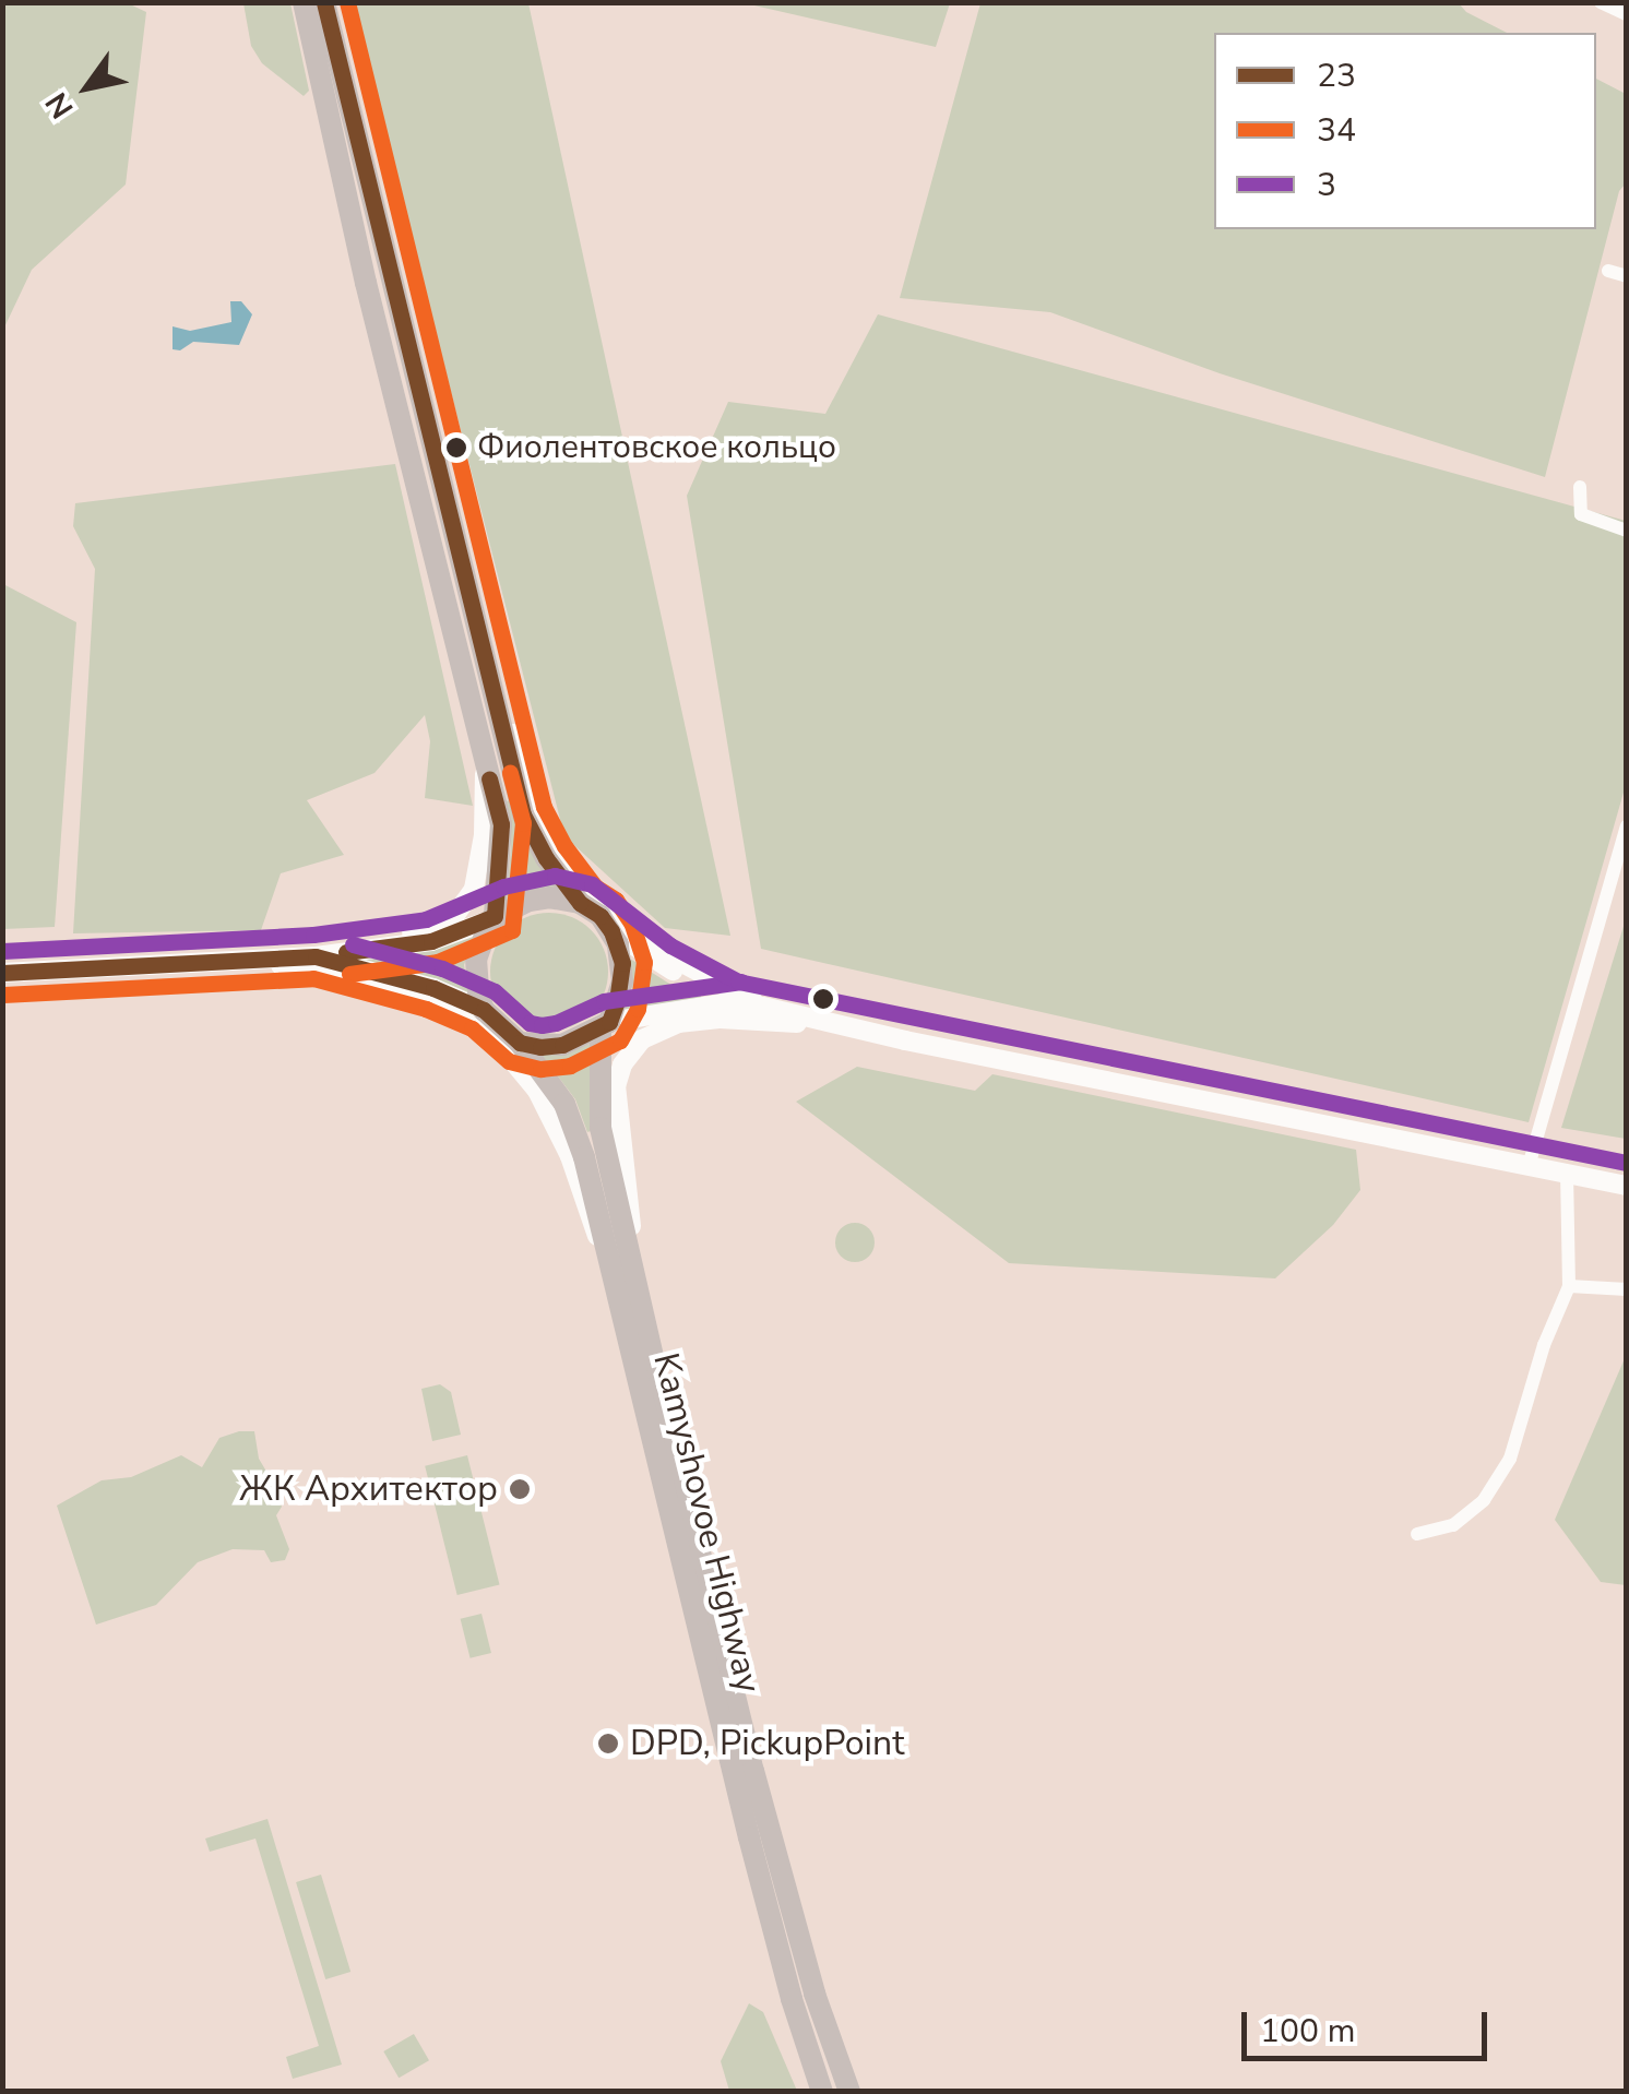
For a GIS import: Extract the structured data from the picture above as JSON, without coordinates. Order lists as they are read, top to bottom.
{
  "streets": {
    "main road": ["Kamyshovoe Highway"]
  },
  "places": ["Фиолентовское кольцо", "ЖК Архитектор", "DPD, PickupPoint"],
  "lines": ["transit line 23", "transit line 34", "transit line 3"],
  "legend": ["23", "34", "3"],
  "scale_bar": "100 m",
  "north": "bottom left"
}
